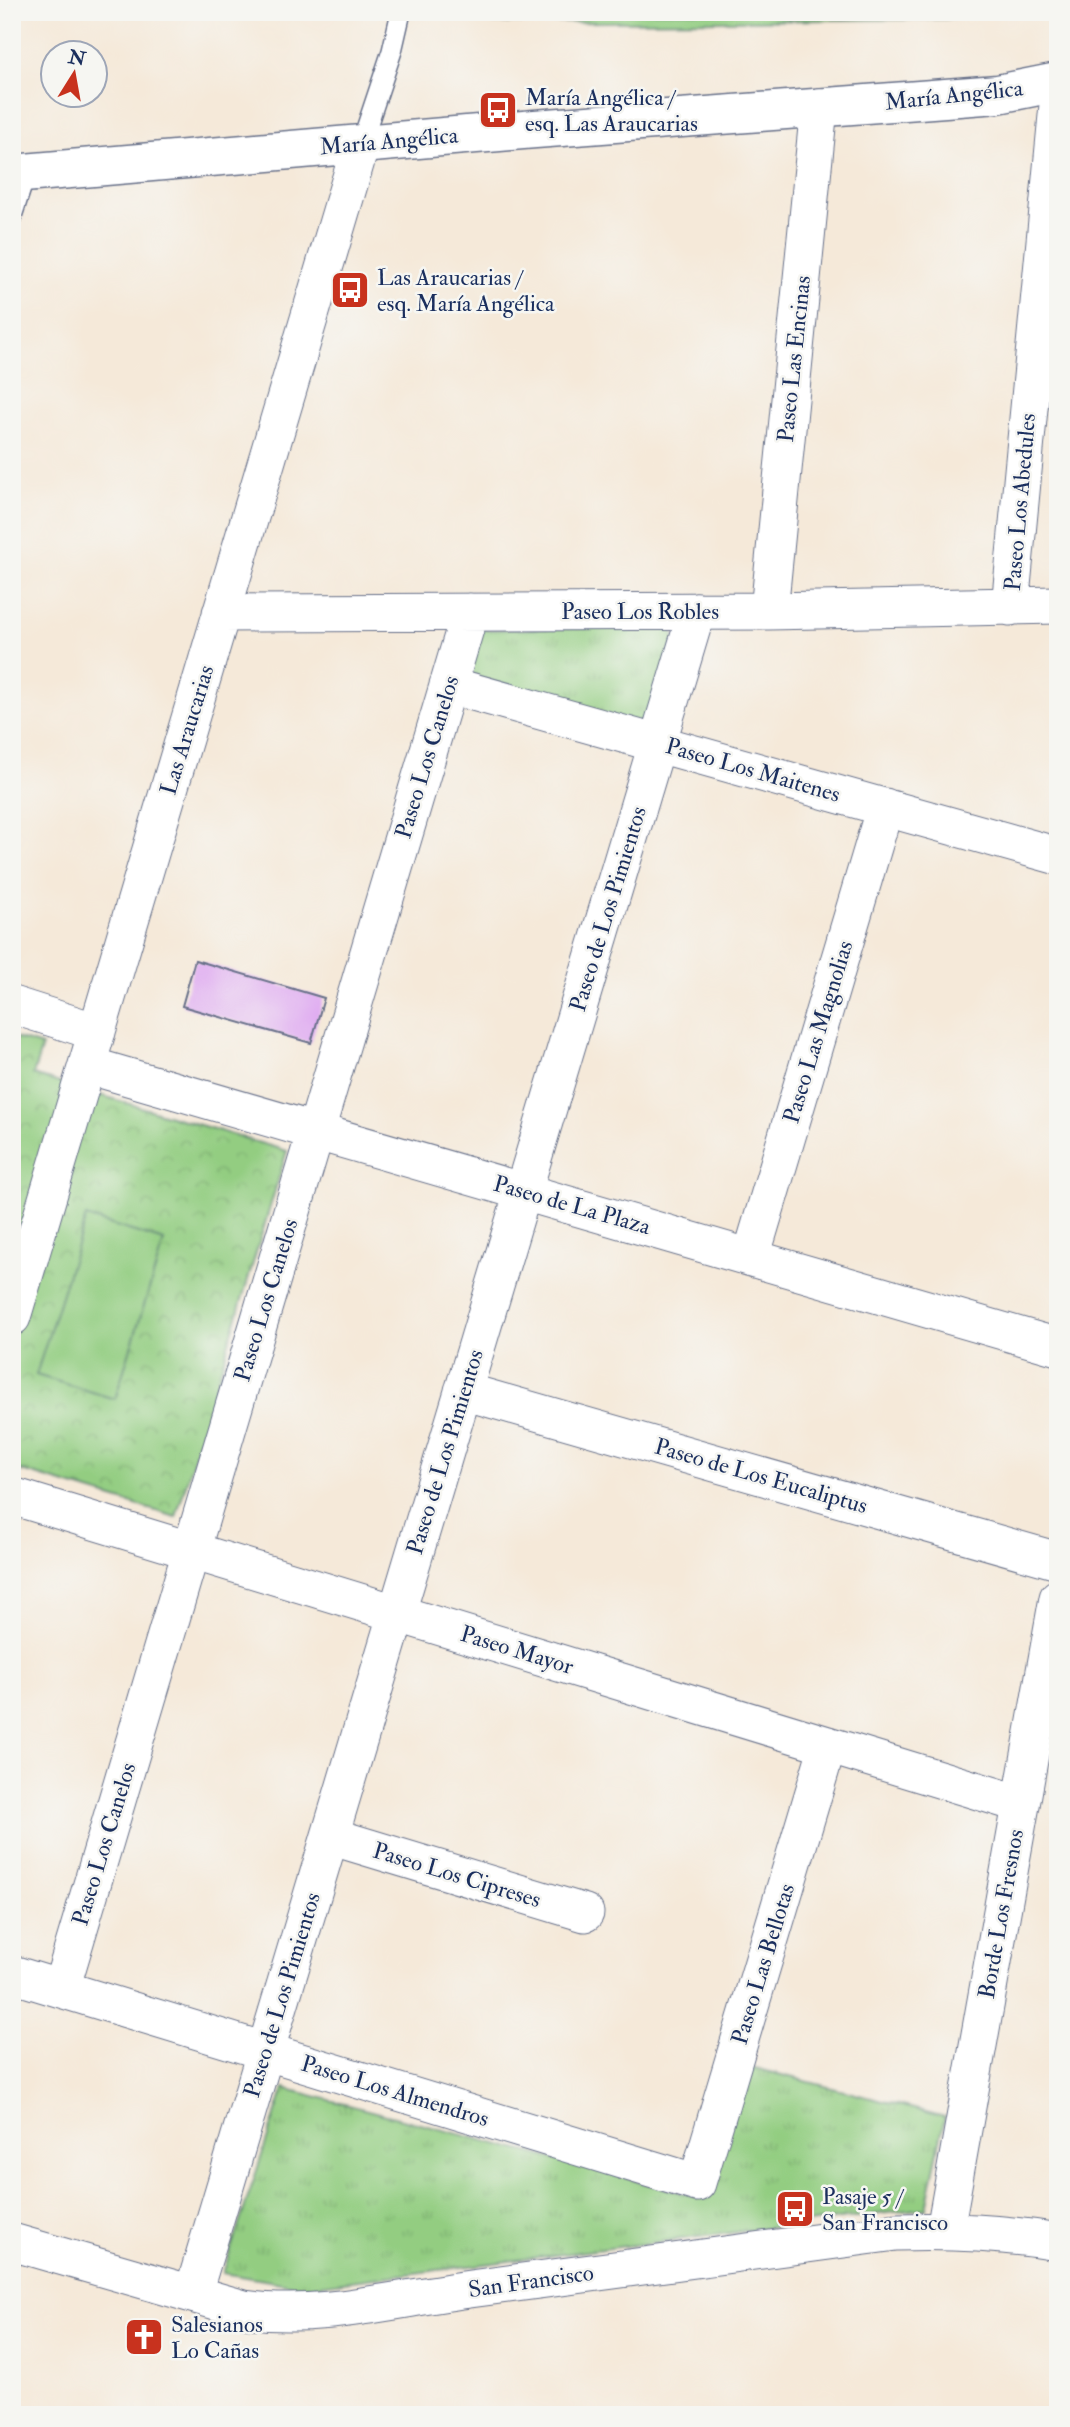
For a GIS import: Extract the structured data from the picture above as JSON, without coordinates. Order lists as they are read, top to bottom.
{
  "streets": {
    "street": [
      "María Angélica",
      "Paseo Las Encinas",
      "Paseo Los Abedules",
      "Paseo Los Robles",
      "Las Araucarias",
      "Paseo Los Canelos",
      "Paseo Los Maitenes",
      "Paseo de Los Pimientos",
      "Paseo Las Magnolias",
      "Paseo de La Plaza",
      "Paseo de Los Eucaliptus",
      "Paseo Mayor",
      "Paseo Los Cipreses",
      "Borde Los Fresnos",
      "Paseo Las Bellotas",
      "Paseo Los Almendros",
      "San Francisco"
    ]
  },
  "crossings": [
    ["María Angélica", "Paseo Las Encinas"],
    ["María Angélica", "Las Araucarias"],
    ["Paseo Las Encinas", "Paseo Los Robles"],
    ["Paseo Los Abedules", "Paseo Los Robles"],
    ["Paseo Los Robles", "Las Araucarias"],
    ["Paseo Los Robles", "Paseo Los Canelos"],
    ["Paseo Los Robles", "Paseo de Los Pimientos"],
    ["Las Araucarias", "Paseo de La Plaza"],
    ["Paseo Los Canelos", "Paseo Los Maitenes"],
    ["Paseo Los Canelos", "Paseo de La Plaza"],
    ["Paseo Los Canelos", "Paseo Mayor"],
    ["Paseo Los Canelos", "Paseo Los Almendros"],
    ["Paseo Los Maitenes", "Paseo de Los Pimientos"],
    ["Paseo Los Maitenes", "Paseo Las Magnolias"],
    ["Paseo de Los Pimientos", "Paseo de La Plaza"],
    ["Paseo de Los Pimientos", "Paseo de Los Eucaliptus"],
    ["Paseo de Los Pimientos", "Paseo Mayor"],
    ["Paseo de Los Pimientos", "Paseo Los Cipreses"],
    ["Paseo de Los Pimientos", "Paseo Los Almendros"],
    ["Paseo de Los Pimientos", "San Francisco"],
    ["Paseo Las Magnolias", "Paseo de La Plaza"],
    ["Paseo Mayor", "Borde Los Fresnos"],
    ["Paseo Mayor", "Paseo Las Bellotas"],
    ["Borde Los Fresnos", "San Francisco"],
    ["Paseo Las Bellotas", "Paseo Los Almendros"]
  ],
  "places": {
    "bus stop": ["María Angélica / esq. Las Araucarias", "Las Araucarias / esq. María Angélica", "Pasaje 5 / San Francisco"],
    "church": ["Salesianos Lo Cañas"]
  },
  "north": "top"
}
